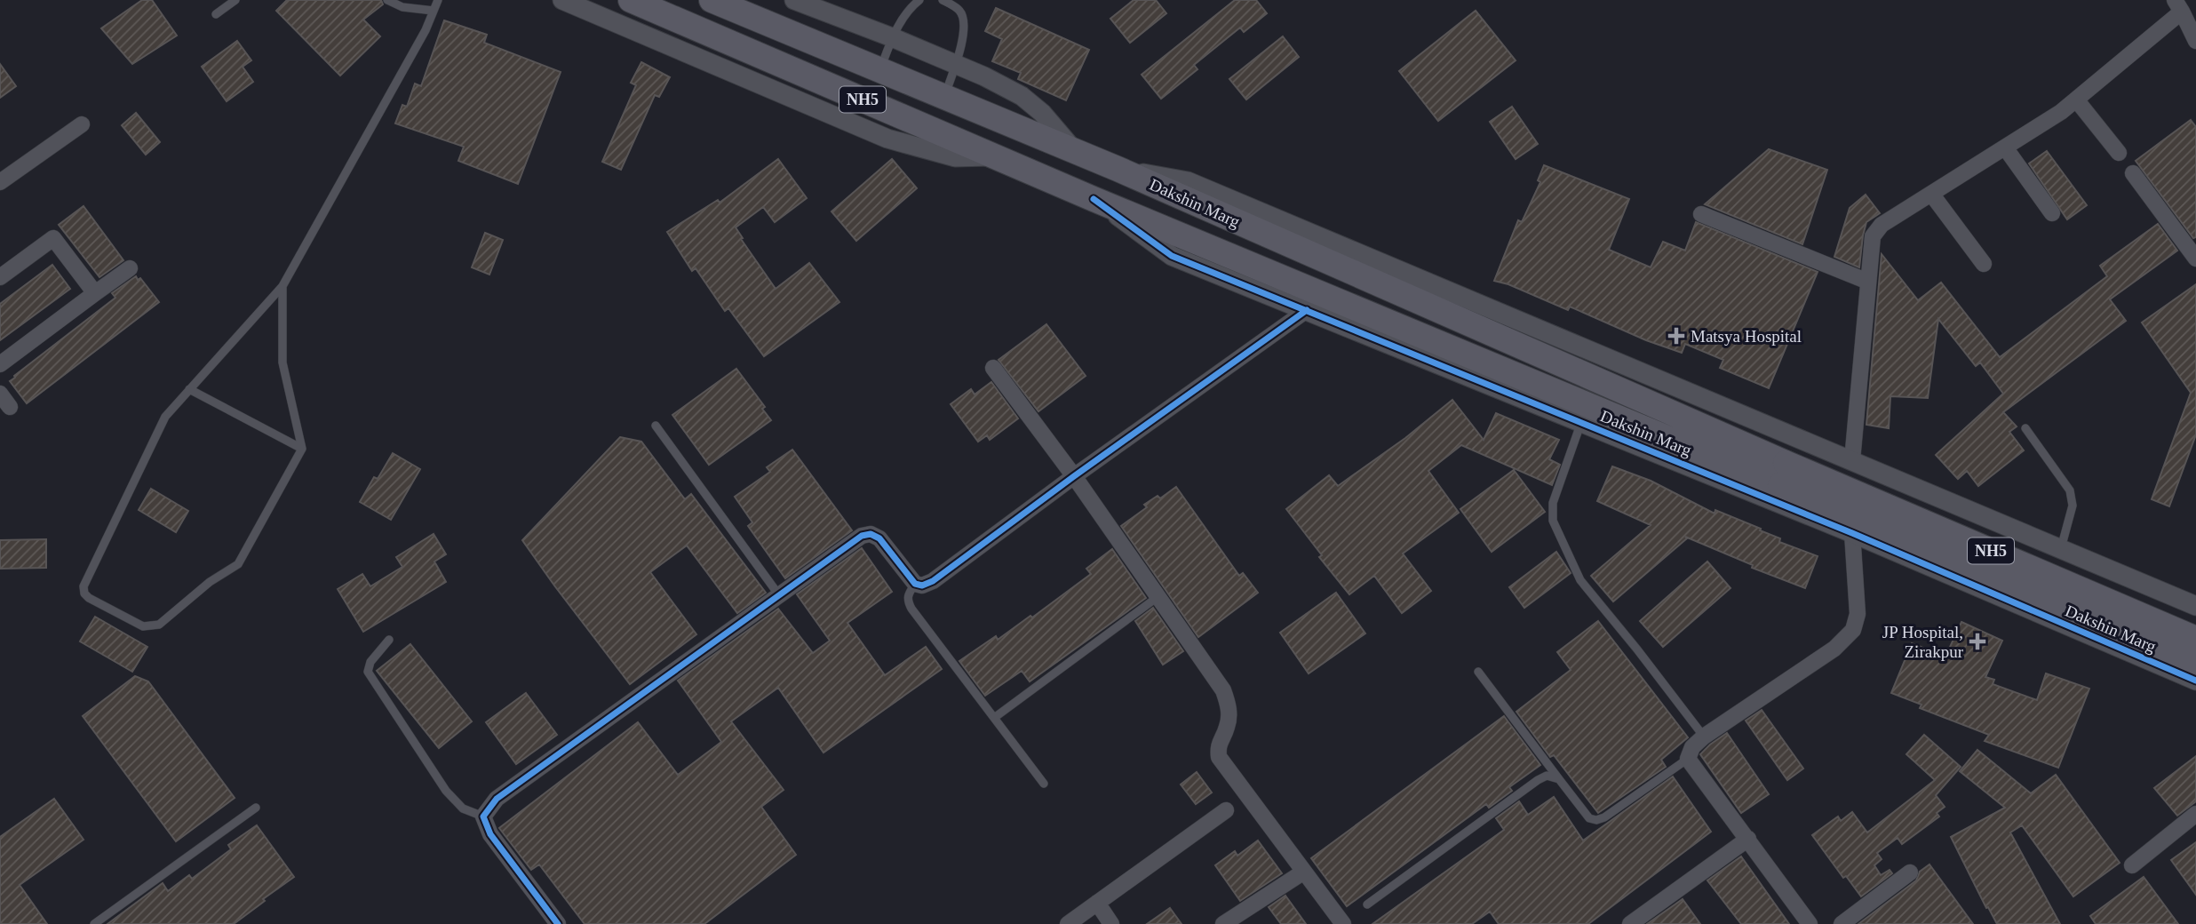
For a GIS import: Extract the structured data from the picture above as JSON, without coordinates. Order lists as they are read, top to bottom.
{
  "streets": {
    "highway": ["NH5", "Dakshin Marg"]
  },
  "places": {
    "health": ["Matsya Hospital", "JP Hospital, Zirakpur"]
  }
}
